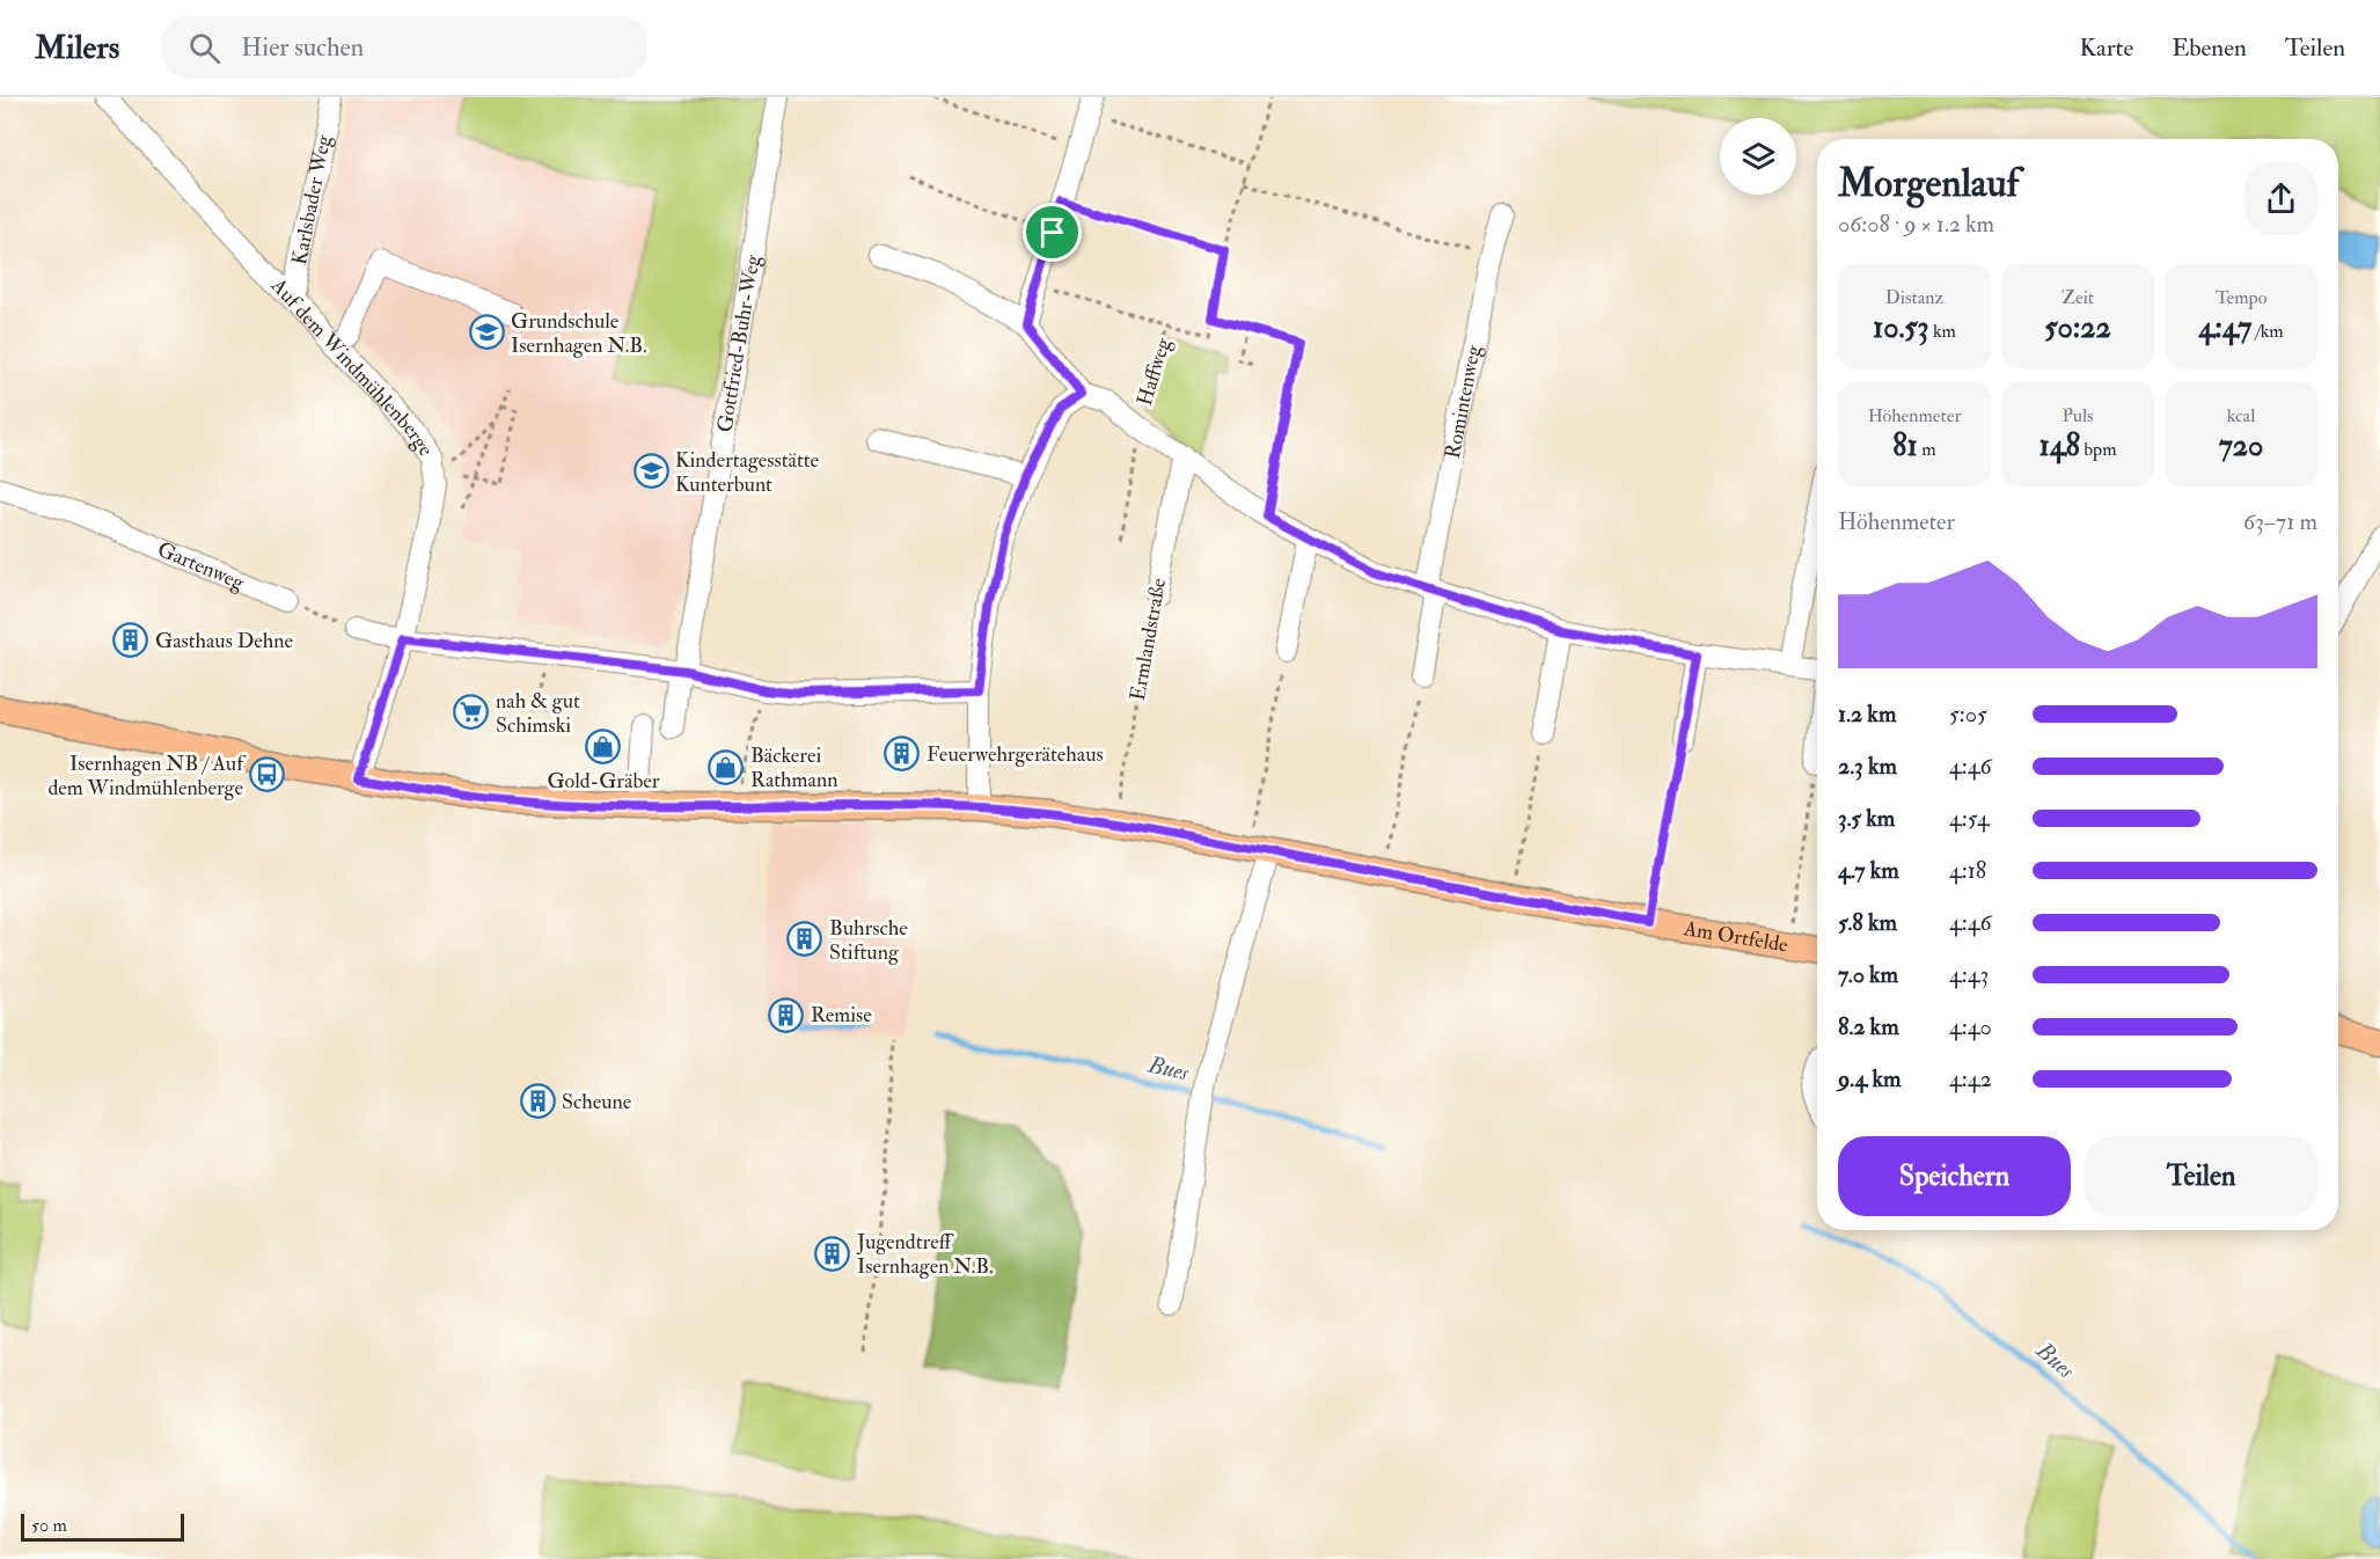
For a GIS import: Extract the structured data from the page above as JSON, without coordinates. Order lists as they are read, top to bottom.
{
  "streets": {
    "main road": ["Am Ortfelde"],
    "street": [
      "Karlsbader Weg",
      "Gottfried-Buhr-Weg",
      "Auf dem Windmühlenberge",
      "Romintenweg",
      "Gartenweg",
      "Ermlandstraße"
    ],
    "path": ["Haffweg"]
  },
  "crossings": [
    ["Karlsbader Weg", "Auf dem Windmühlenberge"],
    ["Auf dem Windmühlenberge", "Am Ortfelde"],
    ["Ermlandstraße", "Am Ortfelde"]
  ],
  "water": ["Bues"],
  "places": {
    "school or university": ["Grundschule Isernhagen N.B.", "Kindertagesstätte Kunterbunt"],
    "building": [
      "Gasthaus Dehne",
      "Feuerwehrgerätehaus",
      "Buhrsche Stiftung",
      "Remise",
      "Scheune",
      "Jugendtreff Isernhagen N.B."
    ],
    "supermarket": ["nah & gut Schimski"],
    "shop": ["Gold-Gräber", "Bäckerei Rathmann"],
    "bus stop": ["Isernhagen NB / Auf dem Windmühlenberge"]
  },
  "scale_bar": "50 m",
  "page": {
    "header": "Milers",
    "search": "Hier suchen",
    "nav": ["Karte", "Ebenen", "Teilen"],
    "heading": ["Morgenlauf", "06:08 · 9 × 1.2 km"],
    "stats": [
      ["Distanz", "10.53 km"],
      ["Zeit", "50:22"],
      ["Tempo", "4:47 /km"],
      ["Höhenmeter", "81 m"],
      ["Puls", "148 bpm"],
      ["kcal", "720"]
    ],
    "chart": ["Höhenmeter", "63–71 m"],
    "list": [
      {
        "name": "1.2 km",
        "note": "5:05"
      },
      {
        "name": "2.3 km",
        "note": "4:46"
      },
      {
        "name": "3.5 km",
        "note": "4:54"
      },
      {
        "name": "4.7 km",
        "note": "4:18"
      },
      {
        "name": "5.8 km",
        "note": "4:46"
      },
      {
        "name": "7.0 km",
        "note": "4:43"
      },
      {
        "name": "8.2 km",
        "note": "4:40"
      },
      {
        "name": "9.4 km",
        "note": "4:42"
      }
    ],
    "buttons": ["Speichern", "Teilen"],
    "scale": "50 m"
  }
}
